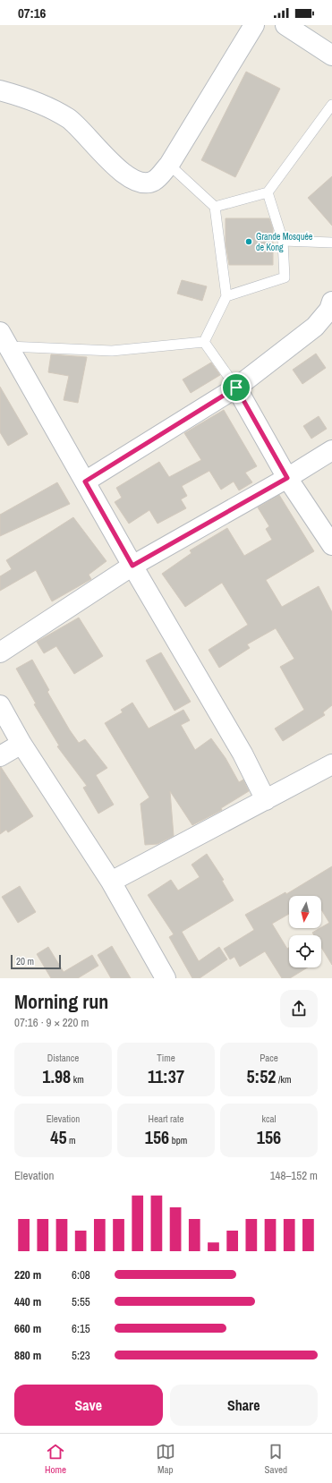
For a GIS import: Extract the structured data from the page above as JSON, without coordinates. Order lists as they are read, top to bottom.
{
  "places": ["Grande Mosquée de Kong"],
  "scale_bar": "20 m",
  "north": "bottom",
  "page": {
    "status": "07:16",
    "scale": "20 m",
    "heading": ["Morning run", "07:16 · 9 × 220 m"],
    "stats": [
      ["Distance", "1.98 km"],
      ["Time", "11:37"],
      ["Pace", "5:52 /km"],
      ["Elevation", "45 m"],
      ["Heart rate", "156 bpm"],
      ["kcal", "156"]
    ],
    "chart": ["Elevation", "148–152 m"],
    "list": [
      {
        "name": "220 m",
        "note": "6:08"
      },
      {
        "name": "440 m",
        "note": "5:55"
      },
      {
        "name": "660 m",
        "note": "6:15"
      },
      {
        "name": "880 m",
        "note": "5:23"
      }
    ],
    "buttons": ["Save", "Share"],
    "tabs": ["Home", "Map", "Saved"]
  }
}
